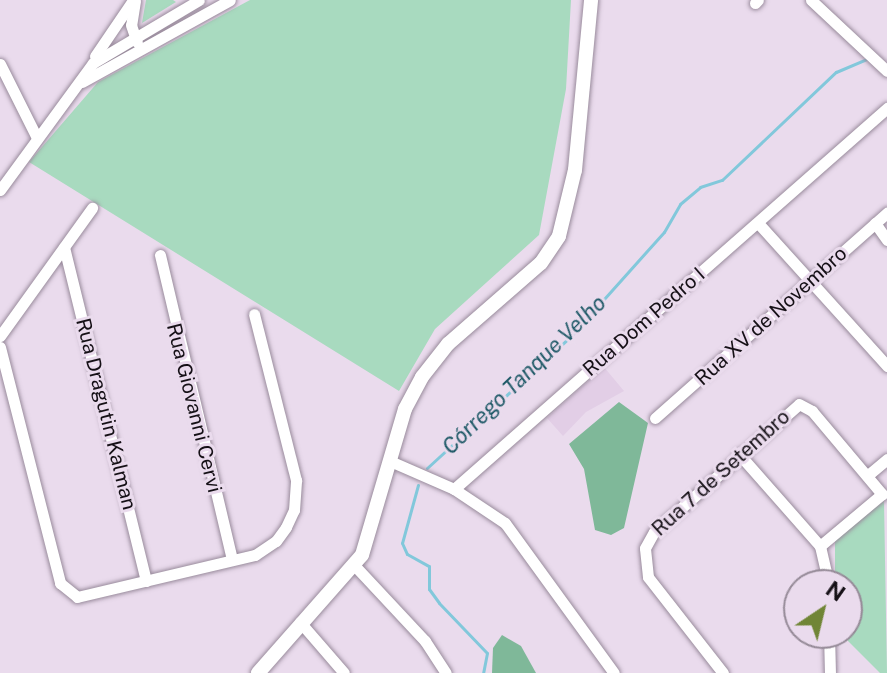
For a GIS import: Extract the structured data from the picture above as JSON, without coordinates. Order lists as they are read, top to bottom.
{
  "streets": {
    "street": [
      "Rua XV de Novembro",
      "Rua Dom Pedro I",
      "Rua Giovanni Cervi",
      "Rua Dragutin Kalman",
      "Rua 7 de Setembro"
    ]
  },
  "water": ["Córrego Tanque Velho"],
  "north": "top right"
}
